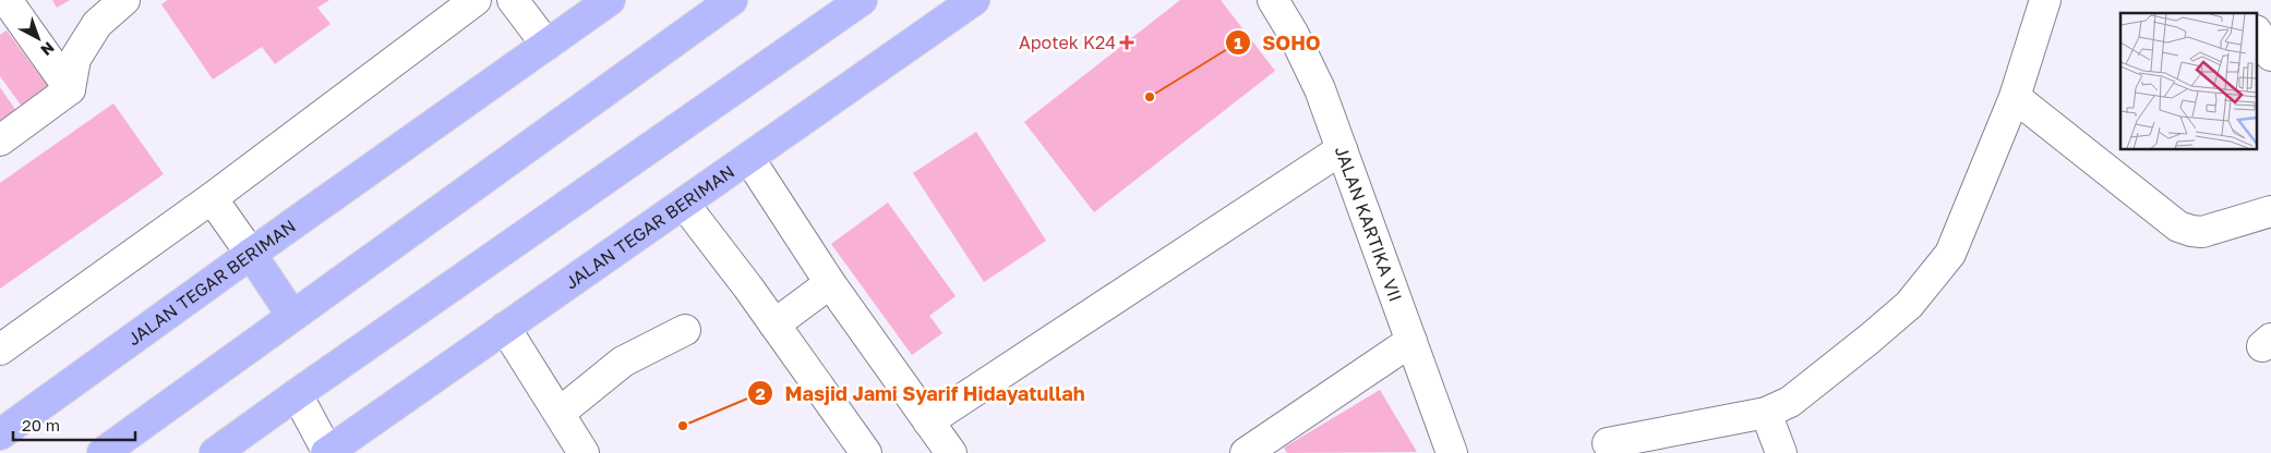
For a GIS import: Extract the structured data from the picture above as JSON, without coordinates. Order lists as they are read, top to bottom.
{
  "streets": {
    "main road": ["JALAN TEGAR BERIMAN"],
    "street": ["JALAN KARTIKA VII"]
  },
  "places": {
    "health": ["Apotek K24"],
    "other": ["SOHO", "Masjid Jami Syarif Hidayatullah"]
  },
  "scale_bar": "20 m",
  "north": "bottom right"
}
